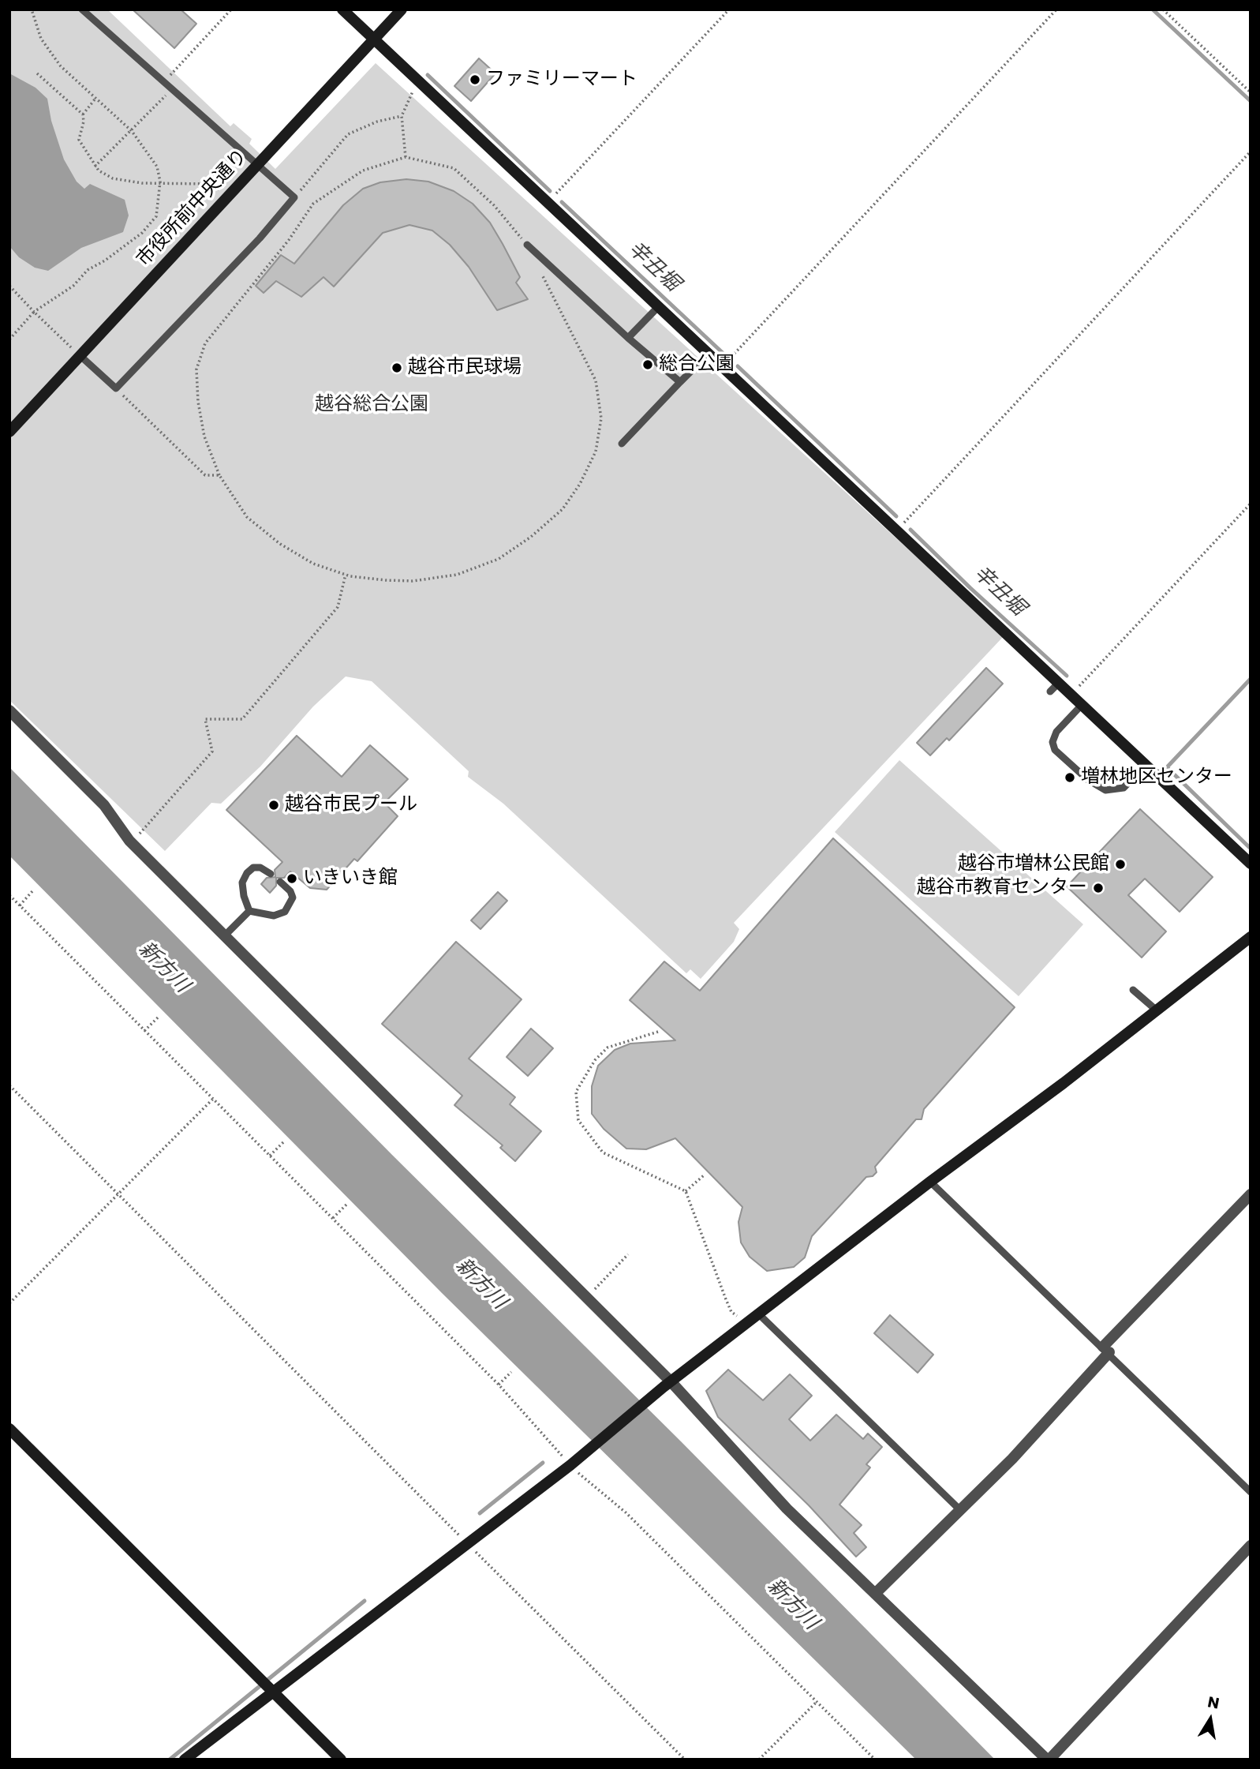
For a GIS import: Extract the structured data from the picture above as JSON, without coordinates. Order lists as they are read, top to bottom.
{
  "streets": {
    "street": ["市役所前中央通り"]
  },
  "water": ["辛丑堀", "新方川"],
  "parks": ["越谷総合公園"],
  "places": [
    "ファミリーマート",
    "総合公園",
    "越谷市民球場",
    "増林地区センター",
    "越谷市民プール",
    "越谷市増林公民館",
    "いきいき館",
    "越谷市教育センター"
  ],
  "north": "top"
}
